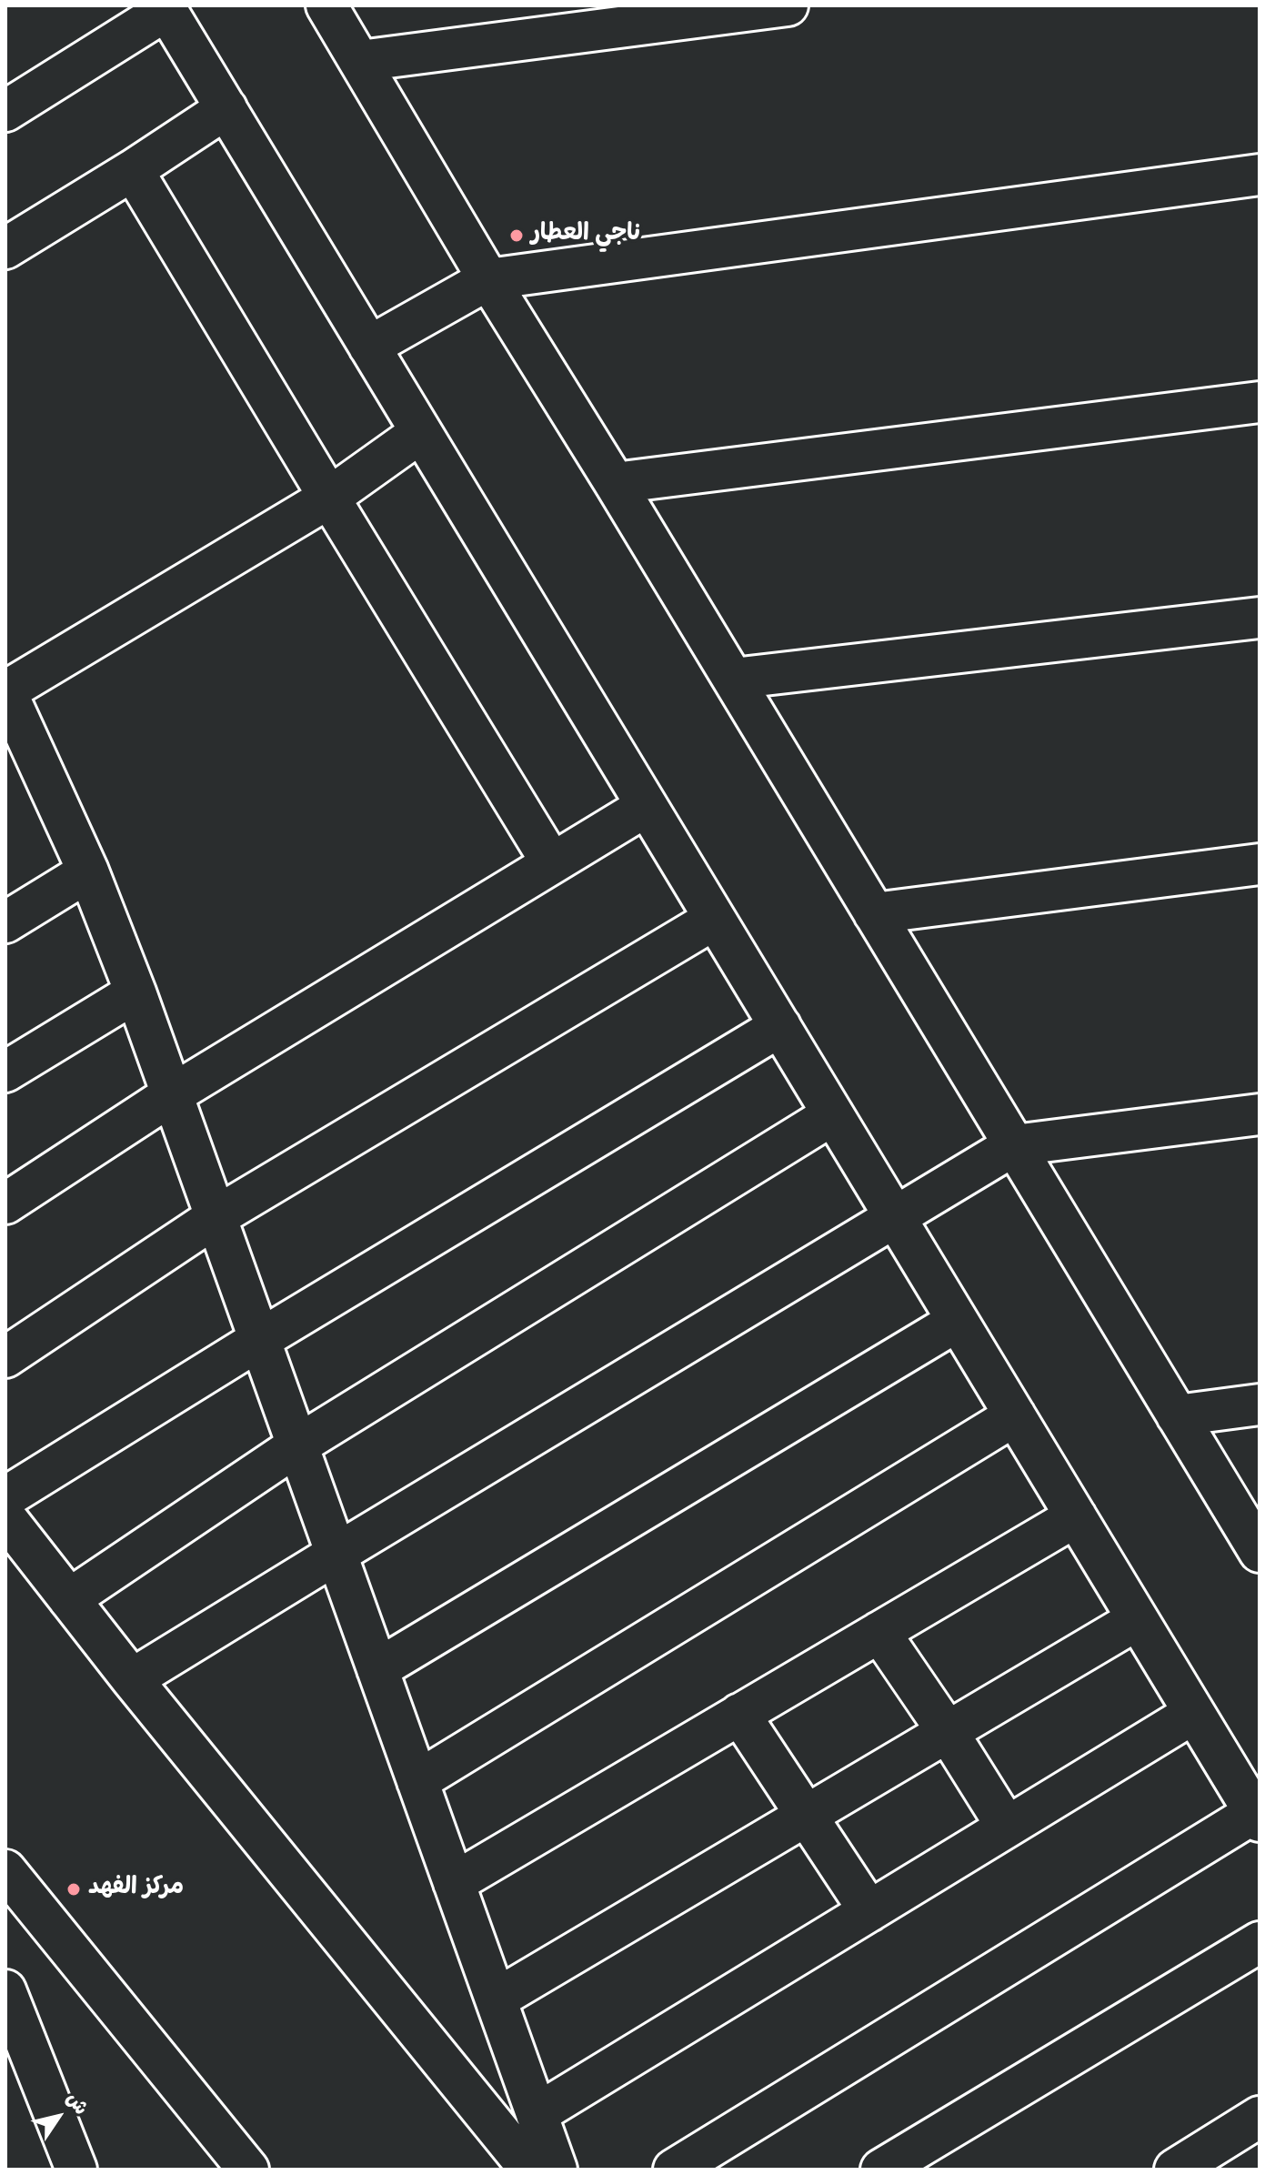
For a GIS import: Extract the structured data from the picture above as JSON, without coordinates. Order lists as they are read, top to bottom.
{
  "places": ["ناجي العطار", "مركز الفهد"],
  "north": "top right"
}
